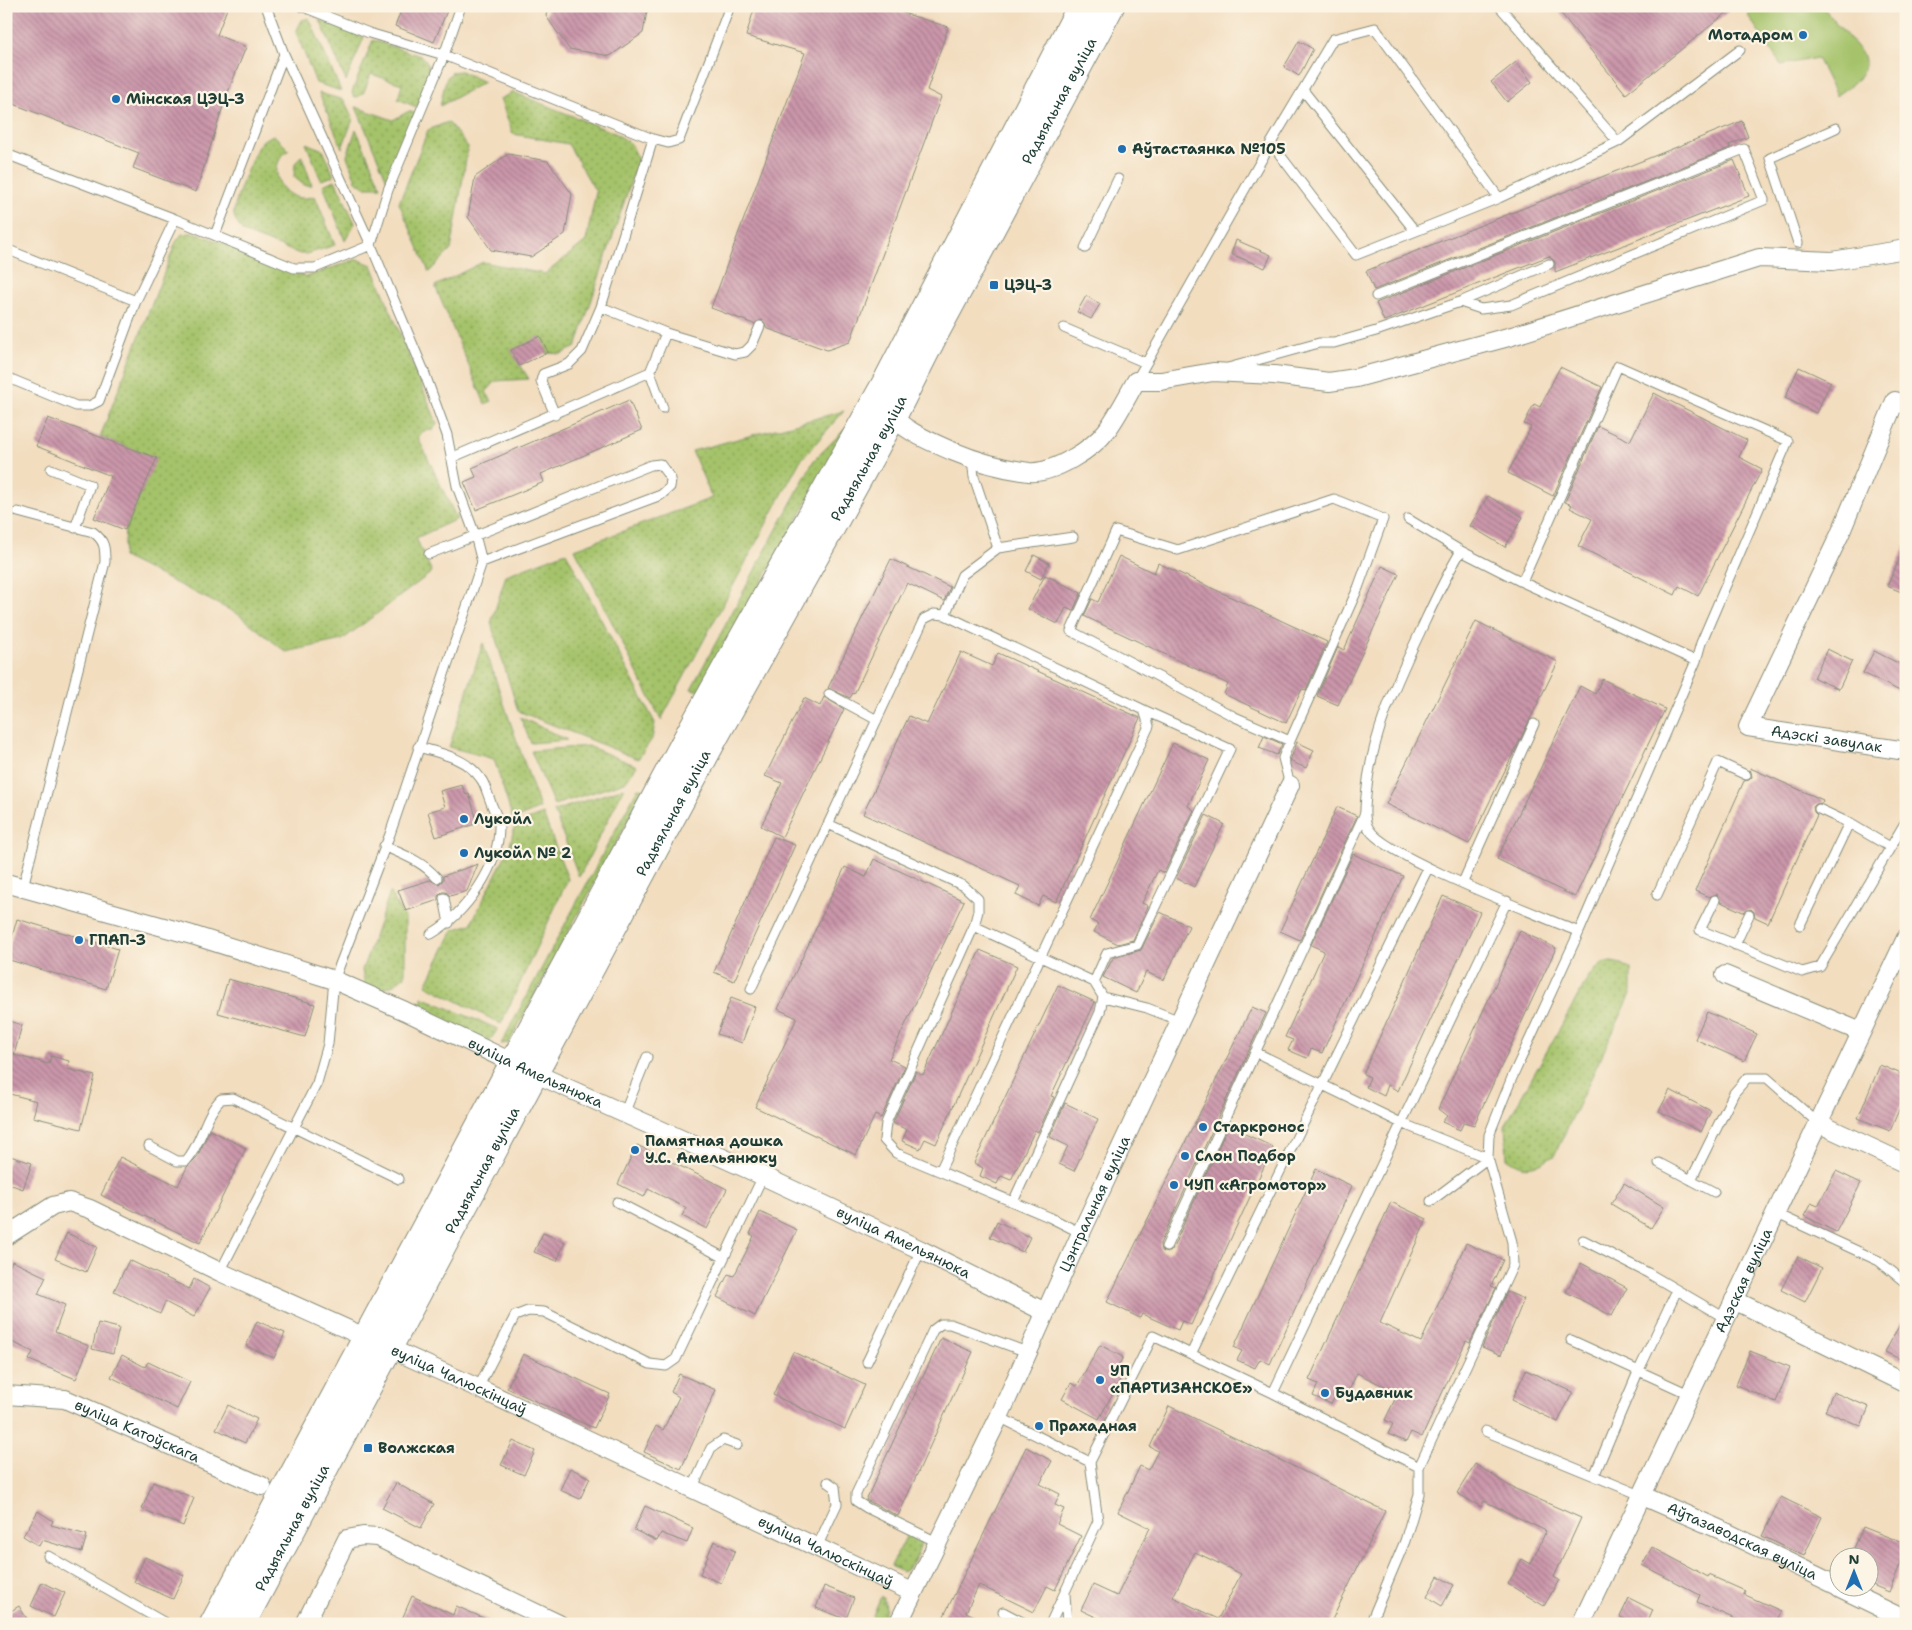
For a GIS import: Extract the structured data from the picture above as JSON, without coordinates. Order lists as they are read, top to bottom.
{
  "streets": {
    "main road": ["Радыяльная вуліца"],
    "street": [
      "Адэскі завулак",
      "вуліца Амельянюка",
      "Цэнтральная вуліца",
      "Адэская вуліца",
      "вуліца Чалюскінцаў",
      "вуліца Катоўскага",
      "Аўтазаводская вуліца"
    ]
  },
  "crossings": [
    ["Радыяльная вуліца", "вуліца Амельянюка"],
    ["Радыяльная вуліца", "вуліца Чалюскінцаў"],
    ["вуліца Амельянюка", "Цэнтральная вуліца"],
    ["Цэнтральная вуліца", "вуліца Чалюскінцаў"],
    ["Адэская вуліца", "Аўтазаводская вуліца"]
  ],
  "places": {
    "other": [
      "Мотадром",
      "Мінская ЦЭЦ-3",
      "Аўтастаянка №105",
      "Лукойл",
      "Лукойл № 2",
      "ГПАП-3",
      "Старкронос",
      "Памятная дошка У.С. Амельянюку",
      "Слон Подбор",
      "ЧУП «Агромотор»",
      "УП «ПАРТИЗАНСКОЕ»",
      "Будавник",
      "Прахадная"
    ],
    "transit": ["ЦЭЦ-3", "Волжская"]
  },
  "north": "top"
}
